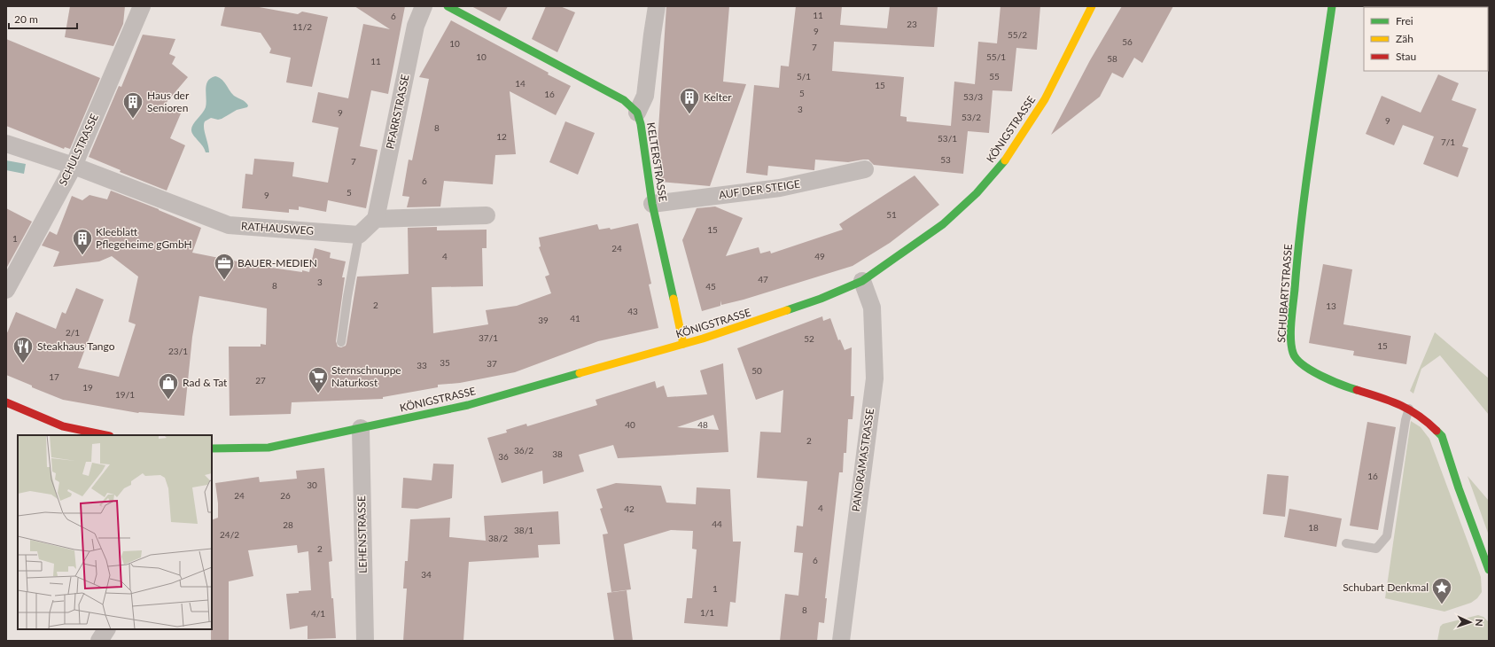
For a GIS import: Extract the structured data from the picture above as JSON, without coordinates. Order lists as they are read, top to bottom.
{
  "streets": {
    "main road": ["KÖNIGSTRASSE", "KELTERSTRASSE", "SCHUBARTSTRASSE"],
    "street": [
      "PFARRSTRASSE",
      "SCHULSTRASSE",
      "AUF DER STEIGE",
      "RATHAUSWEG",
      "PANORAMASTRASSE",
      "LEHENSTRASSE"
    ]
  },
  "crossings": [
    ["KÖNIGSTRASSE", "KELTERSTRASSE"],
    ["KÖNIGSTRASSE", "PANORAMASTRASSE"],
    ["KÖNIGSTRASSE", "LEHENSTRASSE"],
    ["SCHULSTRASSE", "RATHAUSWEG"],
    ["KELTERSTRASSE", "AUF DER STEIGE"]
  ],
  "places": {
    "building": ["Kelter", "Haus der Senioren", "Kleeblatt Pflegeheime gGmbH"],
    "office": ["BAUER-MEDIEN"],
    "restaurant": ["Steakhaus Tango"],
    "supermarket": ["Sternschnuppe Naturkost"],
    "shop": ["Rad & Tat"],
    "place": ["Schubart Denkmal"]
  },
  "house_numbers": [
    "11",
    "6",
    "23",
    "11/2",
    "9",
    "55/2",
    "56",
    "10",
    "7",
    "10",
    "55/1",
    "58",
    "11",
    "5/1",
    "55",
    "14",
    "15",
    "5",
    "16",
    "53/3",
    "3",
    "9",
    "53/2",
    "9",
    "8",
    "12",
    "53/1",
    "7/1",
    "53",
    "7",
    "6",
    "5",
    "9",
    "51",
    "15",
    "1",
    "24",
    "4",
    "49",
    "47",
    "3",
    "8",
    "45",
    "2",
    "13",
    "43",
    "41",
    "39",
    "2/1",
    "37/1",
    "52",
    "15",
    "23/1",
    "35",
    "37",
    "33",
    "50",
    "17",
    "27",
    "19",
    "19/1",
    "40",
    "48",
    "2",
    "36/2",
    "38",
    "36",
    "16",
    "30",
    "24",
    "26",
    "4",
    "42",
    "44",
    "28",
    "18",
    "38/1",
    "24/2",
    "38/2",
    "2",
    "6",
    "34",
    "1",
    "8",
    "1/1",
    "4/1"
  ],
  "legend": ["Frei", "Zäh", "Stau"],
  "scale_bar": "20 m",
  "north": "right"
}
